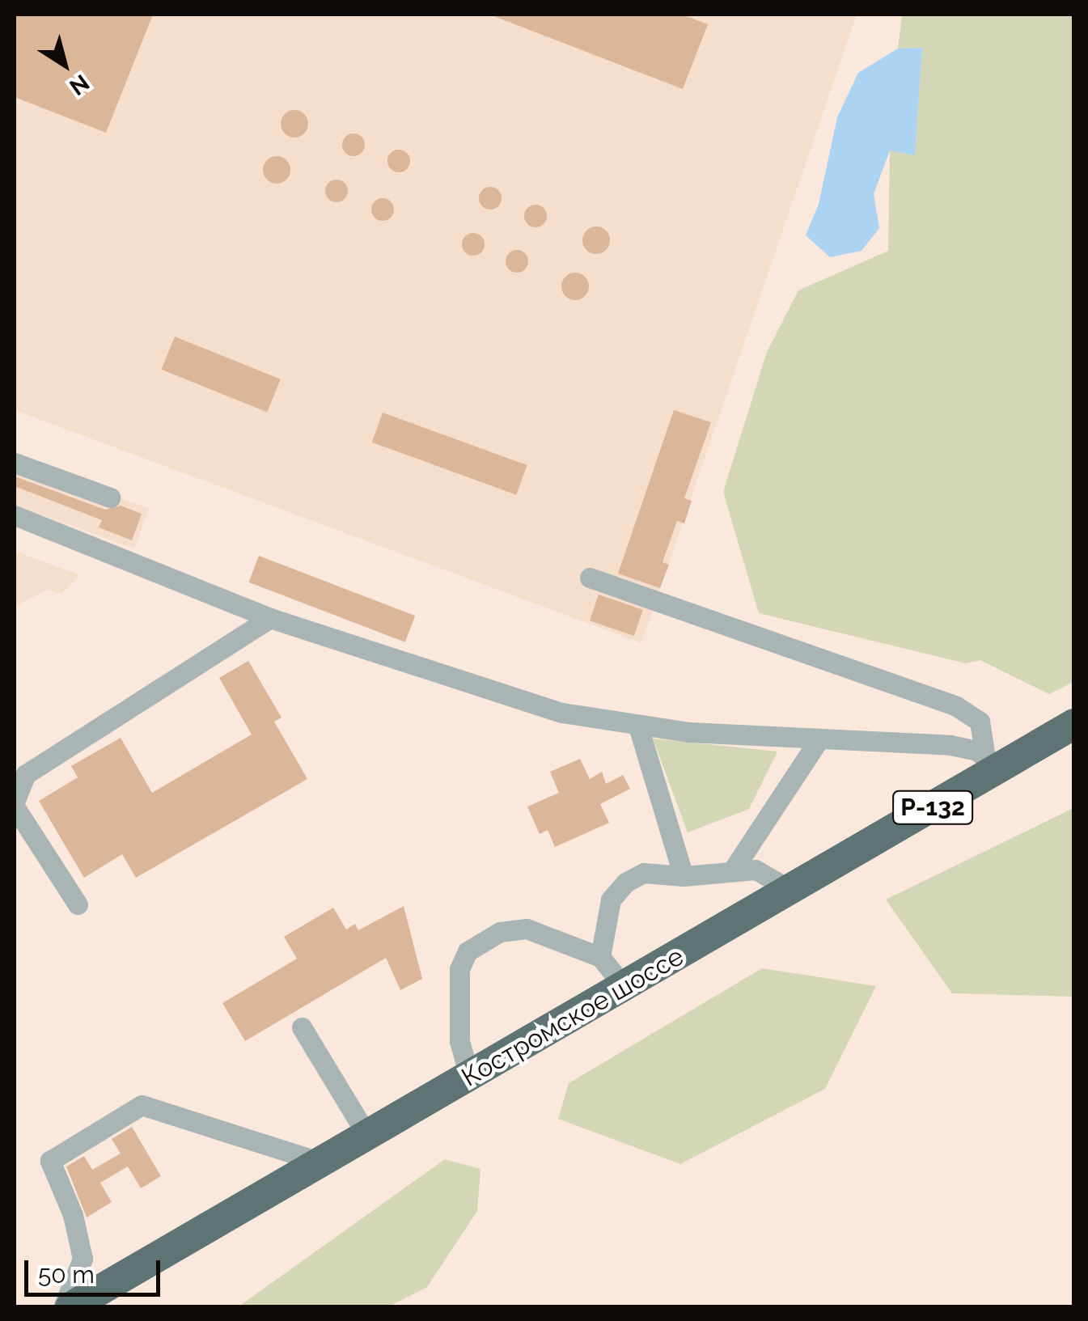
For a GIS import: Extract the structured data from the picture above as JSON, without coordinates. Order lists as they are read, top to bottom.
{
  "streets": {
    "highway": ["Р-132", "Костромское шоссе"]
  },
  "scale_bar": "50 m",
  "north": "bottom right"
}
